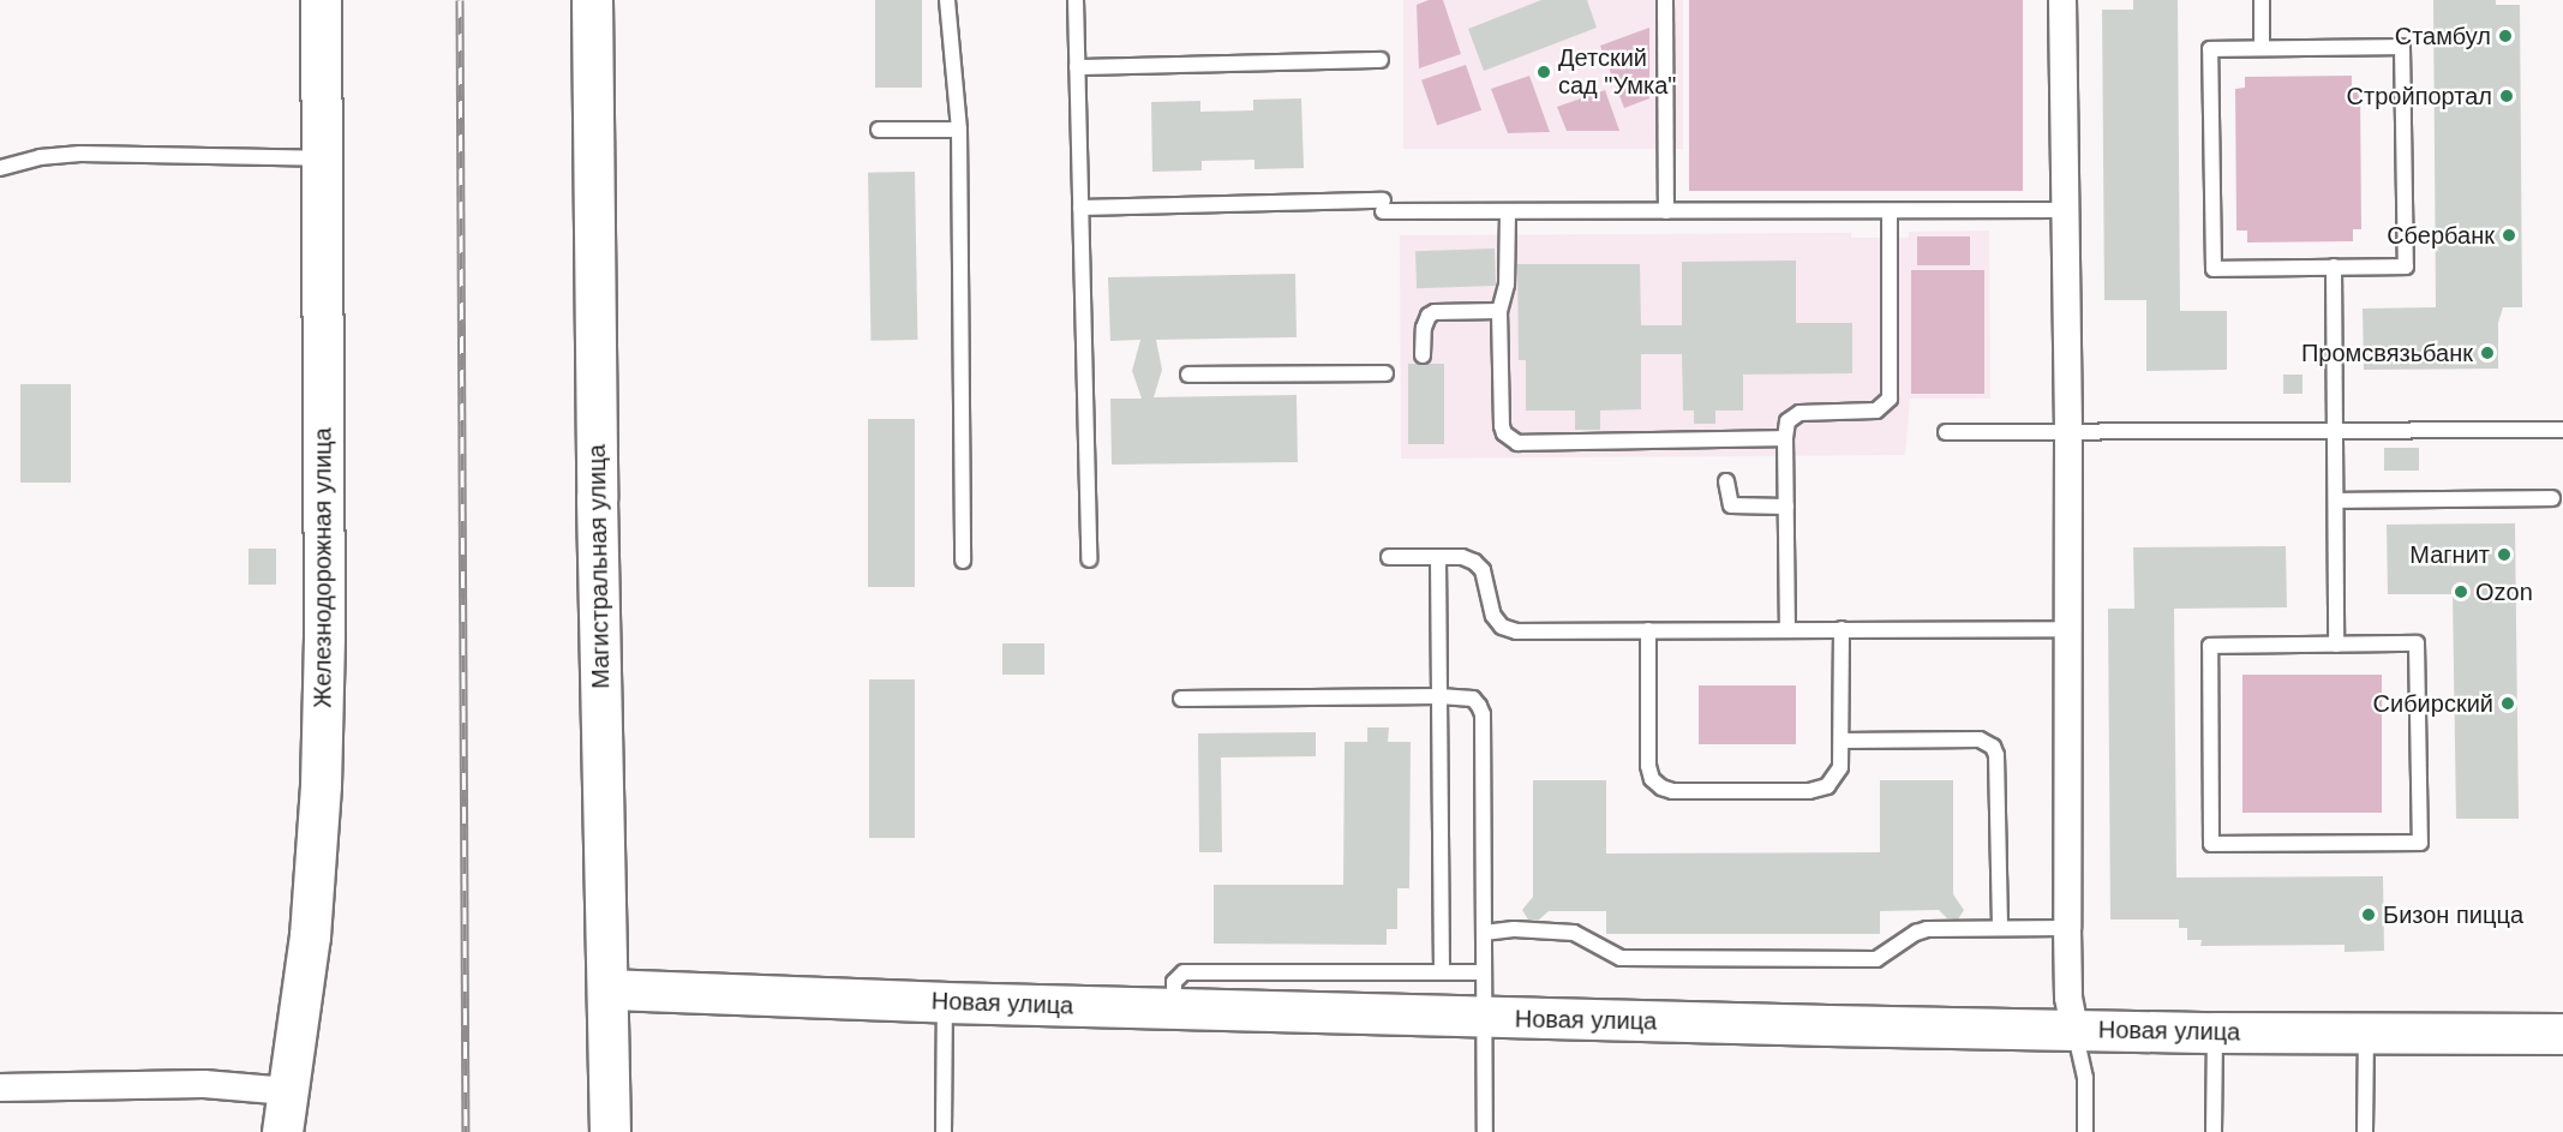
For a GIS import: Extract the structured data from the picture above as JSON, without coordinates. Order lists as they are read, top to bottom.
{
  "streets": {
    "main road": ["Магистральная улица", "Железнодорожная улица", "Новая улица"]
  },
  "crossings": [
    ["Магистральная улица", "Новая улица"]
  ],
  "places": [
    "Стамбул",
    "Детский сад \"Умка\"",
    "Стройпортал",
    "Сбербанк",
    "Промсвязьбанк",
    "Магнит",
    "Ozon",
    "Сибирский",
    "Бизон пицца"
  ]
}
